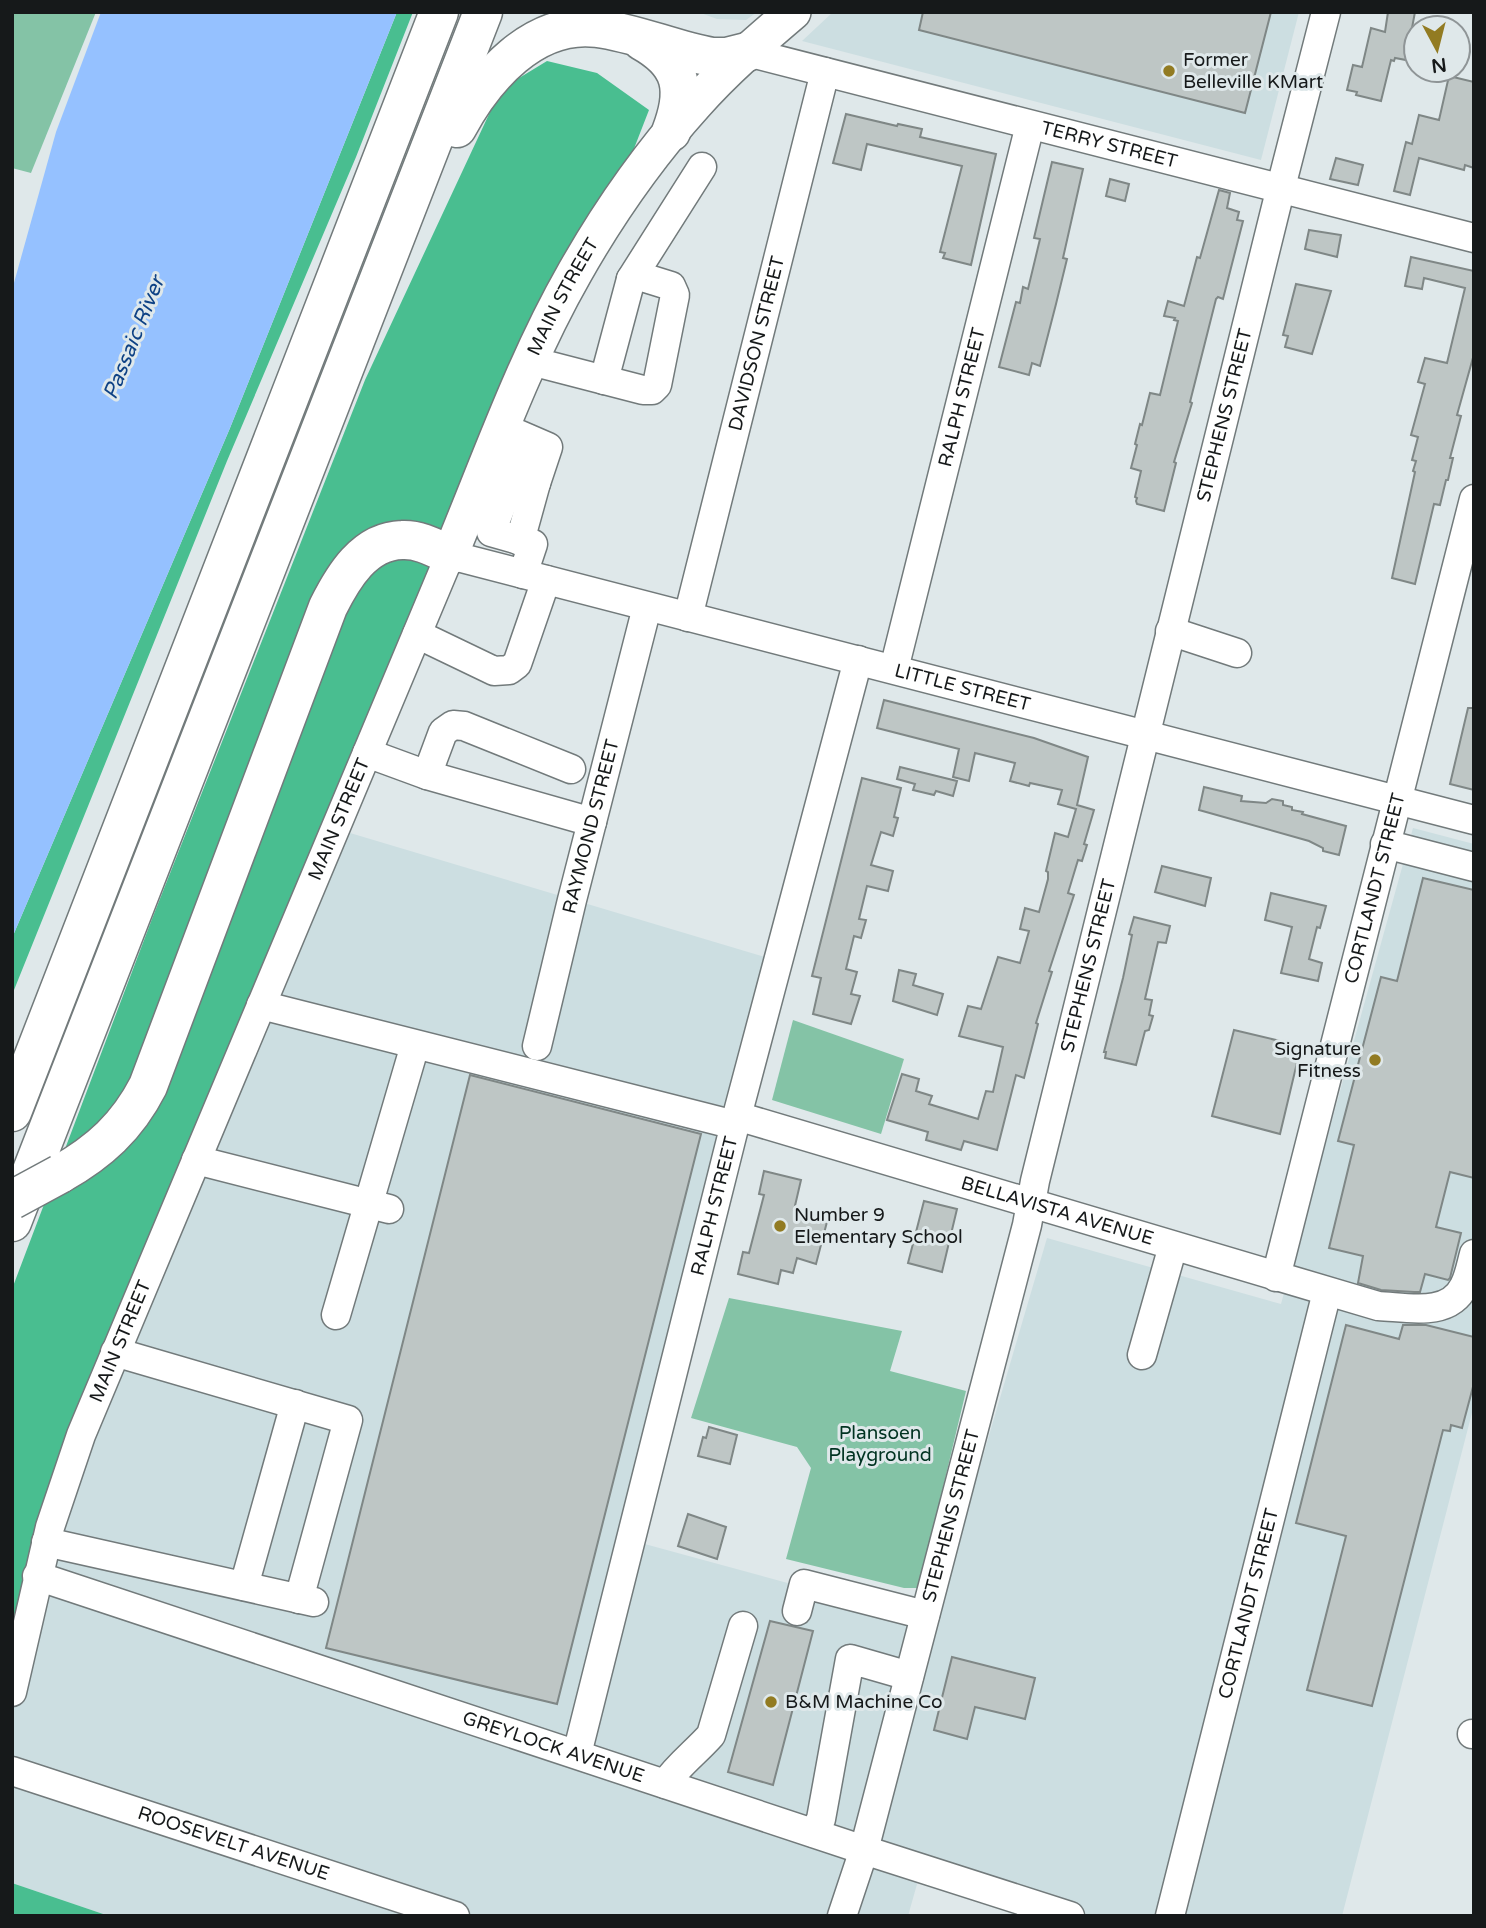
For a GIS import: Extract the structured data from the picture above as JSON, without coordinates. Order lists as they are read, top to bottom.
{
  "streets": {
    "main road": ["MAIN STREET"],
    "street": [
      "TERRY STREET",
      "DAVIDSON STREET",
      "RALPH STREET",
      "STEPHENS STREET",
      "LITTLE STREET",
      "RAYMOND STREET",
      "CORTLANDT STREET",
      "BELLAVISTA AVENUE",
      "GREYLOCK AVENUE",
      "ROOSEVELT AVENUE"
    ]
  },
  "crossings": [
    ["TERRY STREET", "MAIN STREET"],
    ["TERRY STREET", "DAVIDSON STREET"],
    ["TERRY STREET", "RALPH STREET"],
    ["TERRY STREET", "STEPHENS STREET"],
    ["MAIN STREET", "LITTLE STREET"],
    ["MAIN STREET", "BELLAVISTA AVENUE"],
    ["MAIN STREET", "GREYLOCK AVENUE"],
    ["DAVIDSON STREET", "LITTLE STREET"],
    ["RALPH STREET", "LITTLE STREET"],
    ["RALPH STREET", "BELLAVISTA AVENUE"],
    ["RALPH STREET", "GREYLOCK AVENUE"],
    ["STEPHENS STREET", "LITTLE STREET"],
    ["STEPHENS STREET", "BELLAVISTA AVENUE"],
    ["STEPHENS STREET", "GREYLOCK AVENUE"],
    ["LITTLE STREET", "RAYMOND STREET"],
    ["LITTLE STREET", "CORTLANDT STREET"],
    ["CORTLANDT STREET", "BELLAVISTA AVENUE"]
  ],
  "water": ["Passaic River"],
  "parks": ["Plansoen Playground"],
  "places": [
    "Former Belleville KMart",
    "Signature Fitness",
    "Number 9 Elementary School",
    "B&M Machine Co"
  ],
  "north": "bottom"
}
